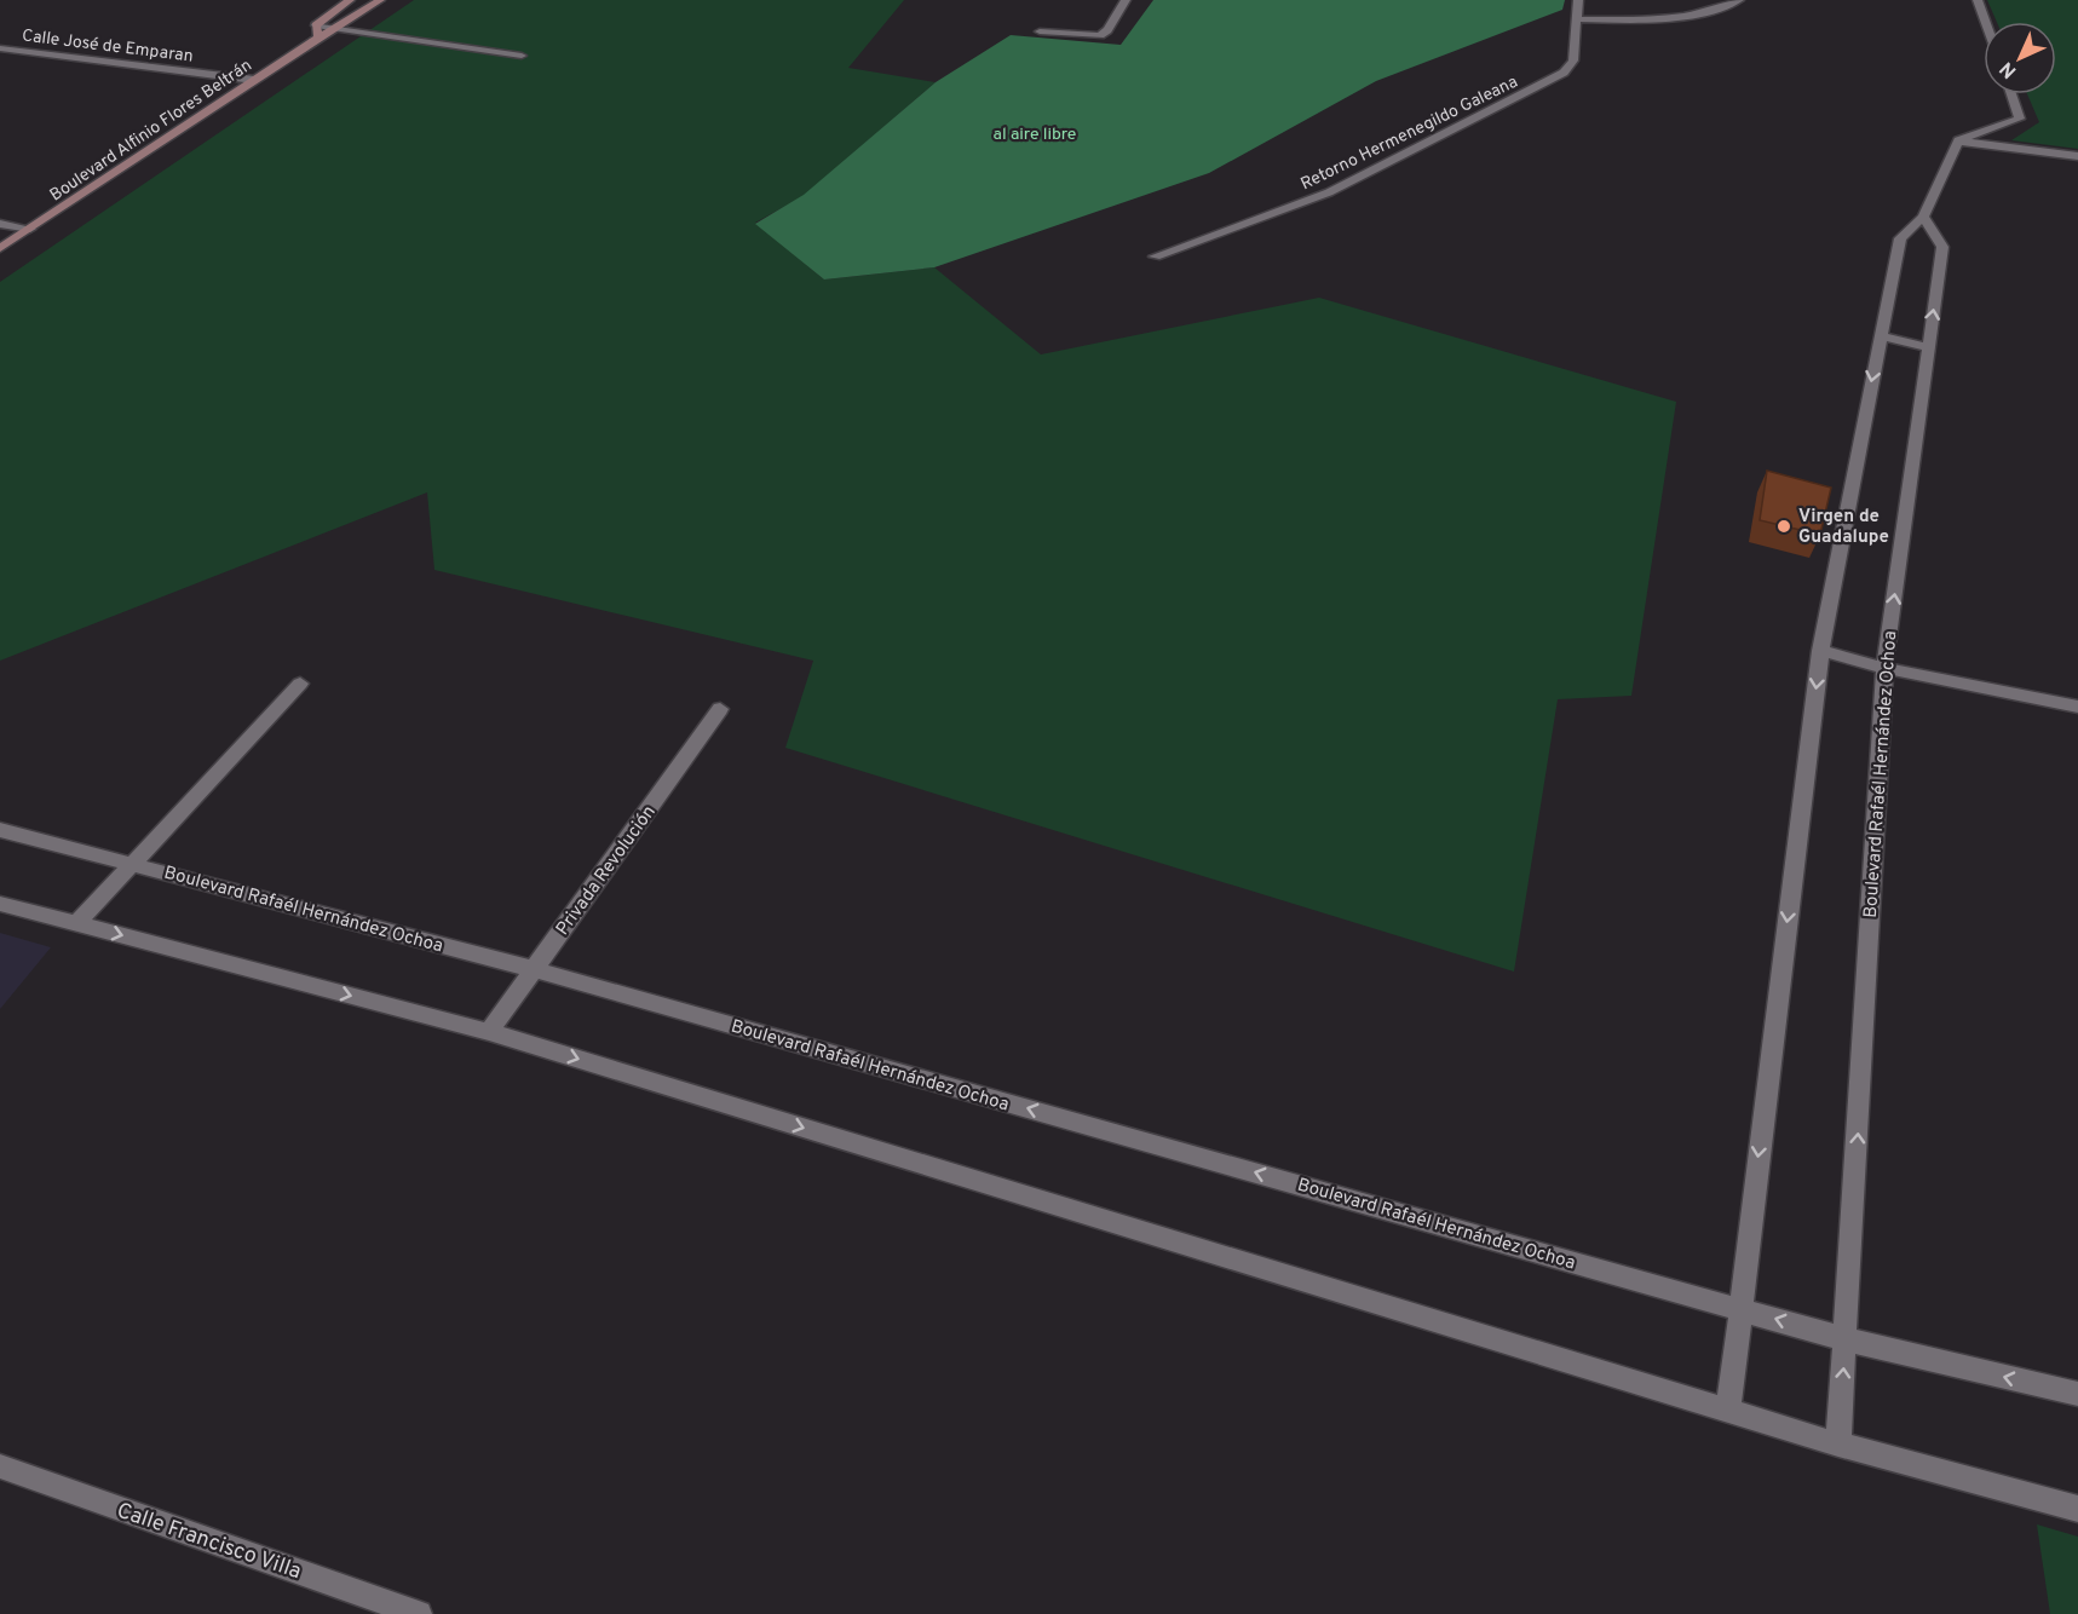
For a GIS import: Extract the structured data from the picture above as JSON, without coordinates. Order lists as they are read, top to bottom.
{
  "streets": {
    "street": [
      "Calle José de Emparan",
      "Boulevard Alfinio Flores Beltrán",
      "Retorno Hermenegildo Galeana",
      "Boulevard Rafaél Hernández Ochoa",
      "Privada Revolución",
      "Calle Francisco Villa"
    ]
  },
  "crossings": [
    ["Calle José de Emparan", "Boulevard Alfinio Flores Beltrán"],
    ["Boulevard Rafaél Hernández Ochoa", "Privada Revolución"]
  ],
  "parks": ["al aire libre"],
  "places": ["Virgen de Guadalupe"],
  "north": "bottom left"
}
